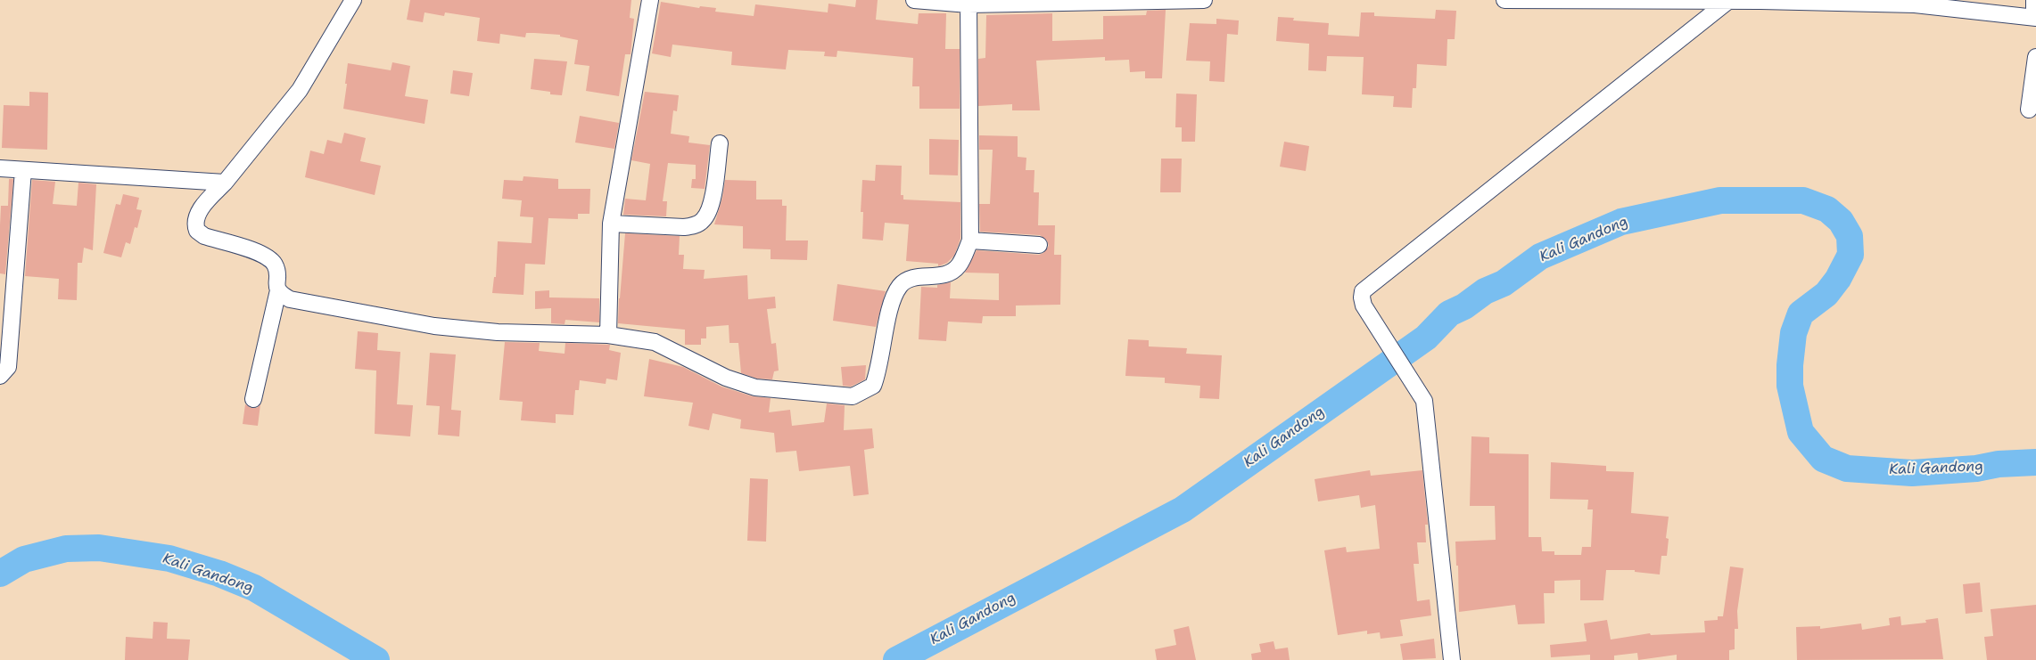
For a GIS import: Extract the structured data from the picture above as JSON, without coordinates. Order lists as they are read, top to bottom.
{
  "water": ["Kali Gandong"]
}
